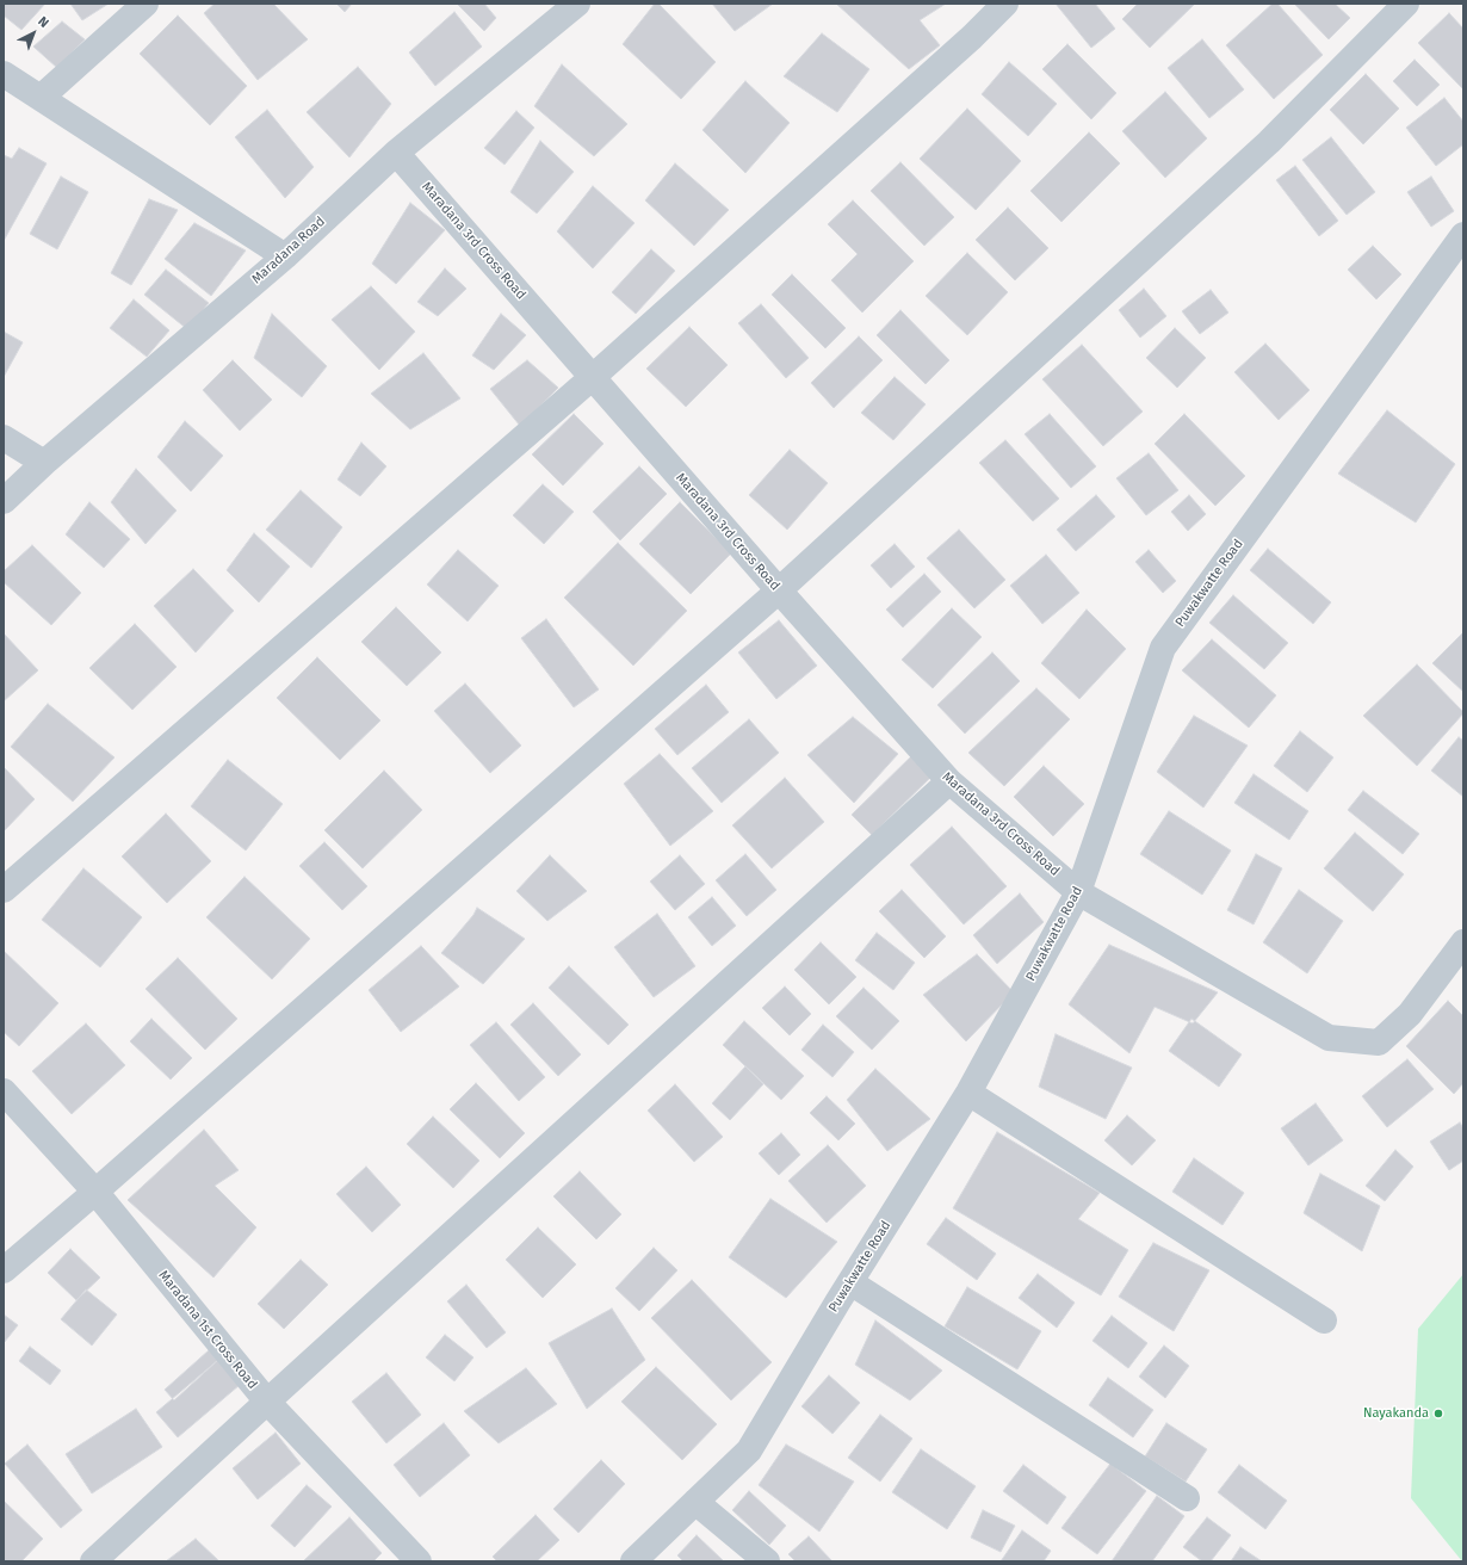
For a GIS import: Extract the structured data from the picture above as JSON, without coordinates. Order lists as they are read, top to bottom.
{
  "streets": {
    "street": [
      "Maradana 3rd Cross Road",
      "Maradana Road",
      "Puwakwatte Road",
      "Maradana 1st Cross Road"
    ]
  },
  "crossings": [
    ["Maradana 3rd Cross Road", "Maradana Road"],
    ["Maradana 3rd Cross Road", "Puwakwatte Road"]
  ],
  "places": ["Nayakanda"],
  "north": "top right"
}
